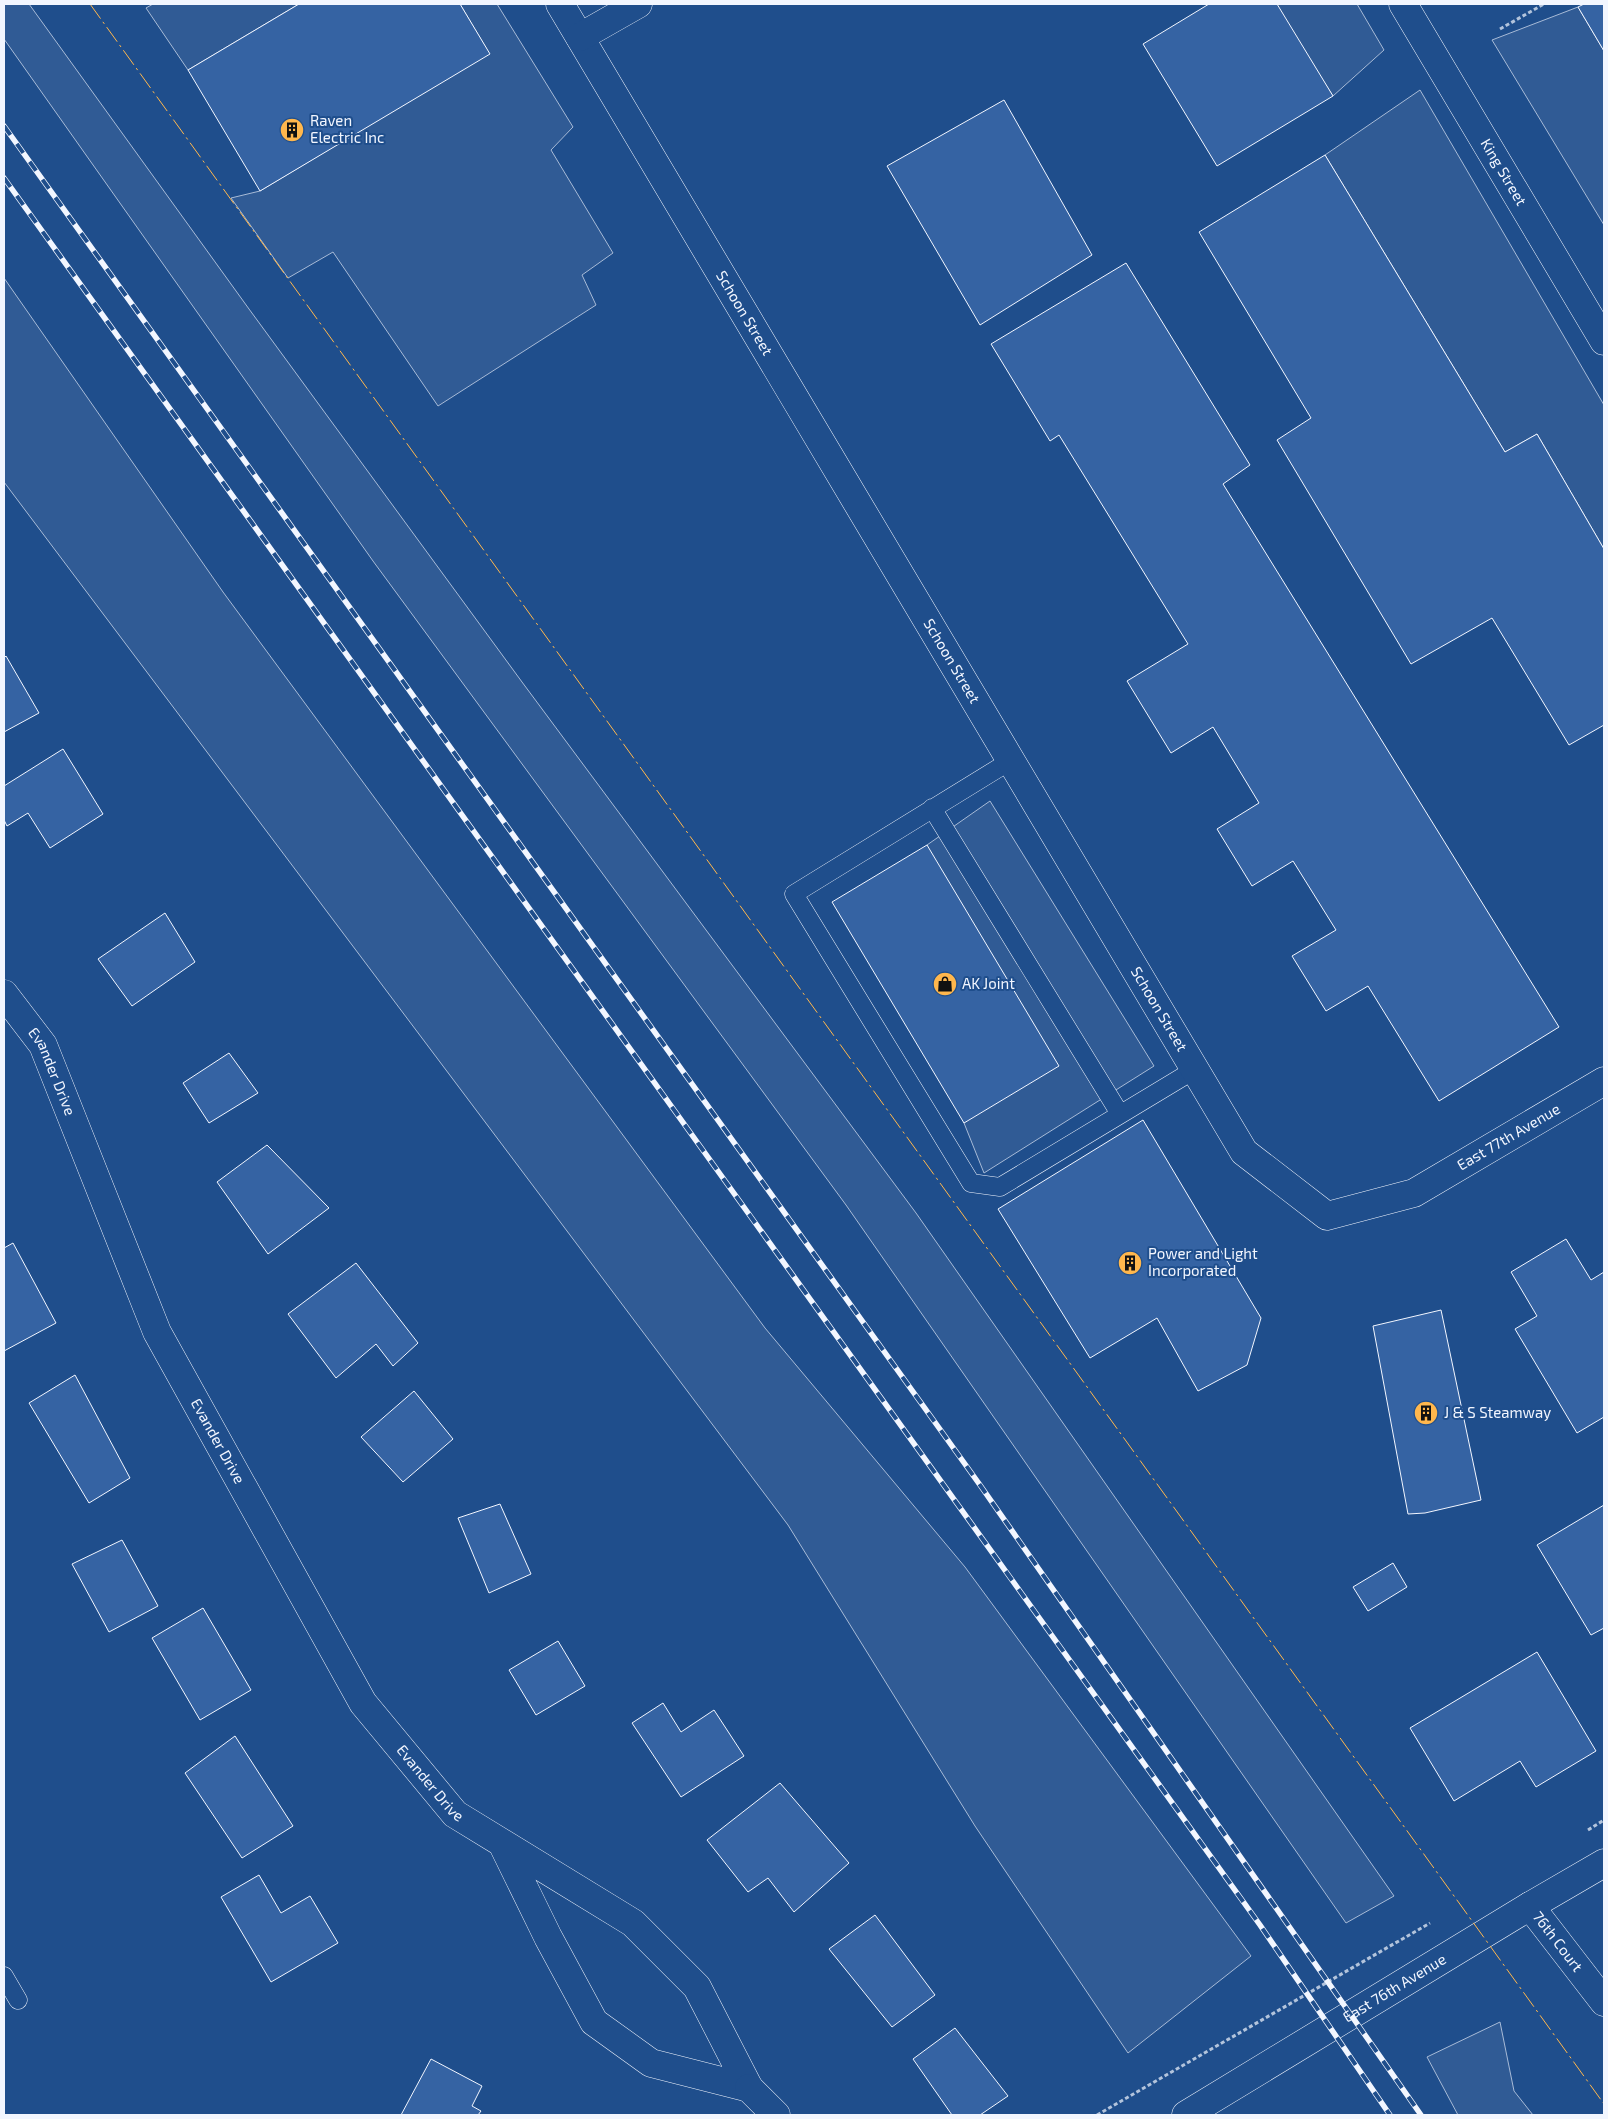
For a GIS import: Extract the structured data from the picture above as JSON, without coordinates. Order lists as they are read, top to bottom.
{
  "streets": {
    "street": [
      "King Street",
      "Schoon Street",
      "Evander Drive",
      "East 77th Avenue",
      "76th Court",
      "East 76th Avenue"
    ]
  },
  "crossings": [
    ["Schoon Street", "East 77th Avenue"],
    ["76th Court", "East 76th Avenue"]
  ],
  "places": {
    "building": ["Raven Electric Inc", "Power and Light Incorporated", "J & S Steamway"],
    "shop": ["AK Joint"]
  }
}
